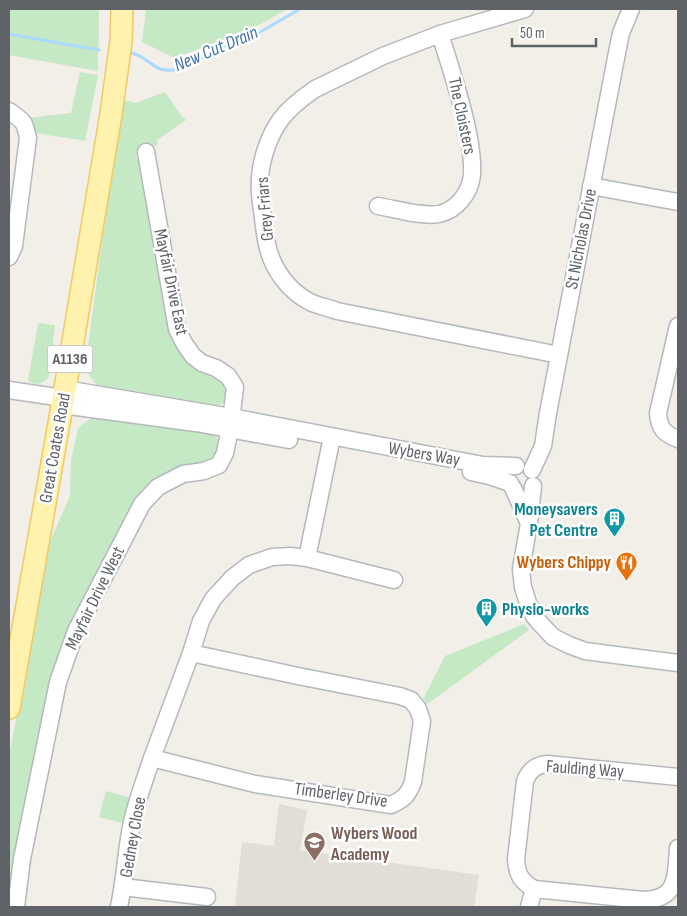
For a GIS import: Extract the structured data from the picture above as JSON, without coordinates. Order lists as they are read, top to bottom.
{
  "streets": {
    "main road": ["A1136", "Great Coates Road"],
    "street": [
      "The Cloisters",
      "Grey Friars",
      "St Nicholas Drive",
      "Mayfair Drive East",
      "Wybers Way",
      "Mayfair Drive West",
      "Faulding Way",
      "Timberley Drive",
      "Gedney Close"
    ]
  },
  "crossings": [
    ["The Cloisters", "Grey Friars"],
    ["Grey Friars", "St Nicholas Drive"],
    ["St Nicholas Drive", "Wybers Way"],
    ["Mayfair Drive East", "Wybers Way"],
    ["Mayfair Drive East", "Mayfair Drive West"],
    ["Great Coates Road", "Wybers Way"],
    ["Wybers Way", "Mayfair Drive West"],
    ["Timberley Drive", "Gedney Close"]
  ],
  "water": ["New Cut Drain"],
  "places": {
    "building": ["Moneysavers Pet Centre", "Physio-works"],
    "restaurant": ["Wybers Chippy"],
    "school or university": ["Wybers Wood Academy"]
  },
  "scale_bar": "50 m"
}
